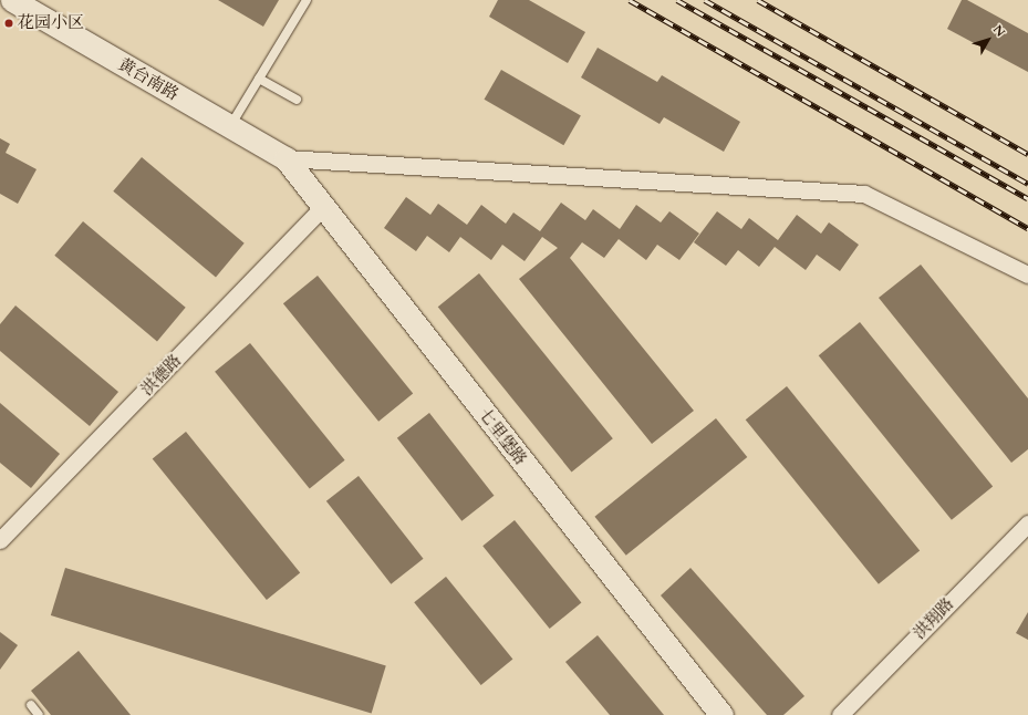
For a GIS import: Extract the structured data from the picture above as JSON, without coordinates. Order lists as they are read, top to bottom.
{
  "streets": {
    "main road": ["黄台南路", "七里堡路"],
    "street": ["洪德路", "洪翔路"]
  },
  "crossings": [
    ["黄台南路", "七里堡路"],
    ["洪德路", "七里堡路"]
  ],
  "places": ["花园小区"],
  "north": "top right"
}
